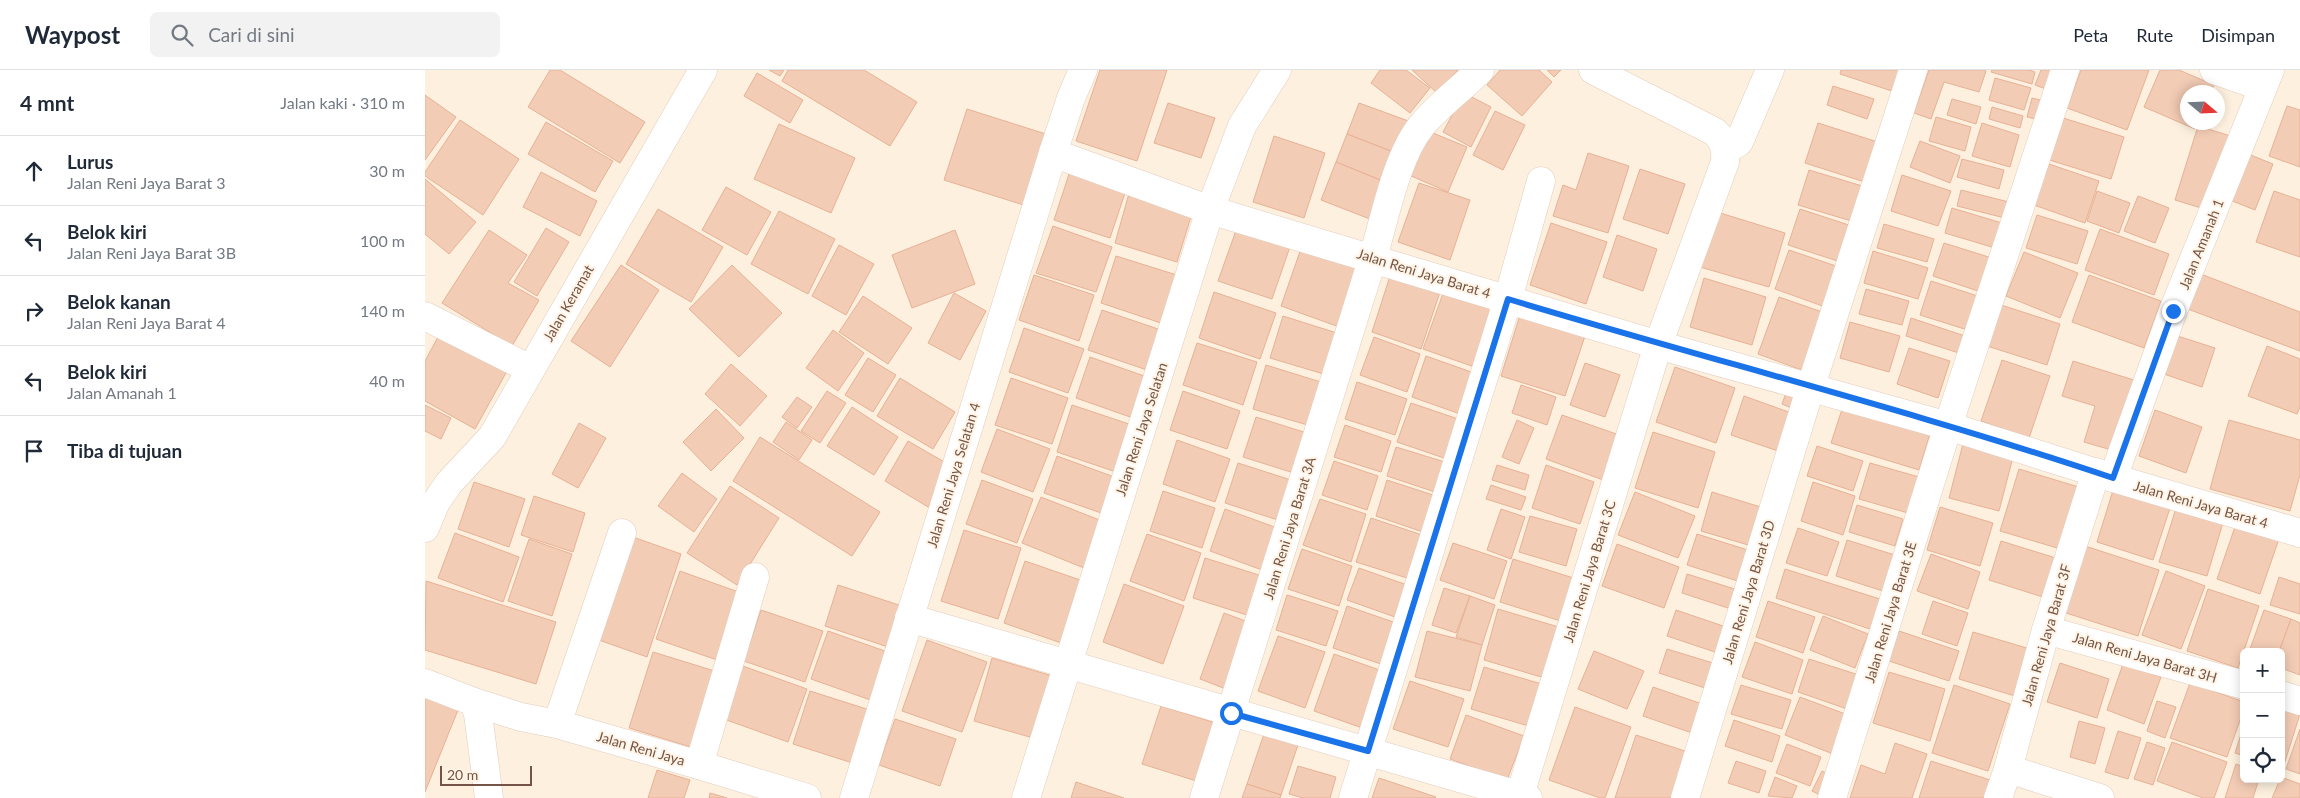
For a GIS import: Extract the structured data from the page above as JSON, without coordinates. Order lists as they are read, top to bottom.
{
  "streets": {
    "street": [
      "Jalan Amanah 1",
      "Jalan Reni Jaya Barat 4",
      "Jalan Keramat",
      "Jalan Reni Jaya Selatan",
      "Jalan Reni Jaya Selatan 4",
      "Jalan Reni Jaya Barat 3A",
      "Jalan Reni Jaya Barat 3C",
      "Jalan Reni Jaya Barat 3D",
      "Jalan Reni Jaya Barat 3E",
      "Jalan Reni Jaya Barat 3F",
      "Jalan Reni Jaya Barat 3H",
      "Jalan Reni Jaya"
    ]
  },
  "crossings": [
    ["Jalan Amanah 1", "Jalan Reni Jaya Barat 4"],
    ["Jalan Amanah 1", "Jalan Reni Jaya Barat 3F"],
    ["Jalan Reni Jaya Barat 4", "Jalan Reni Jaya Selatan"],
    ["Jalan Reni Jaya Barat 4", "Jalan Reni Jaya Selatan 4"],
    ["Jalan Reni Jaya Barat 4", "Jalan Reni Jaya Barat 3A"],
    ["Jalan Reni Jaya Barat 4", "Jalan Reni Jaya Barat 3C"],
    ["Jalan Reni Jaya Barat 4", "Jalan Reni Jaya Barat 3D"],
    ["Jalan Reni Jaya Barat 4", "Jalan Reni Jaya Barat 3E"],
    ["Jalan Reni Jaya Barat 4", "Jalan Reni Jaya Barat 3F"],
    ["Jalan Reni Jaya Barat 3F", "Jalan Reni Jaya Barat 3H"]
  ],
  "scale_bar": "20 m",
  "north": "right",
  "page": {
    "header": "Waypost",
    "search": "Cari di sini",
    "nav": ["Peta", "Rute", "Disimpan"],
    "heading": ["4 mnt", "Jalan kaki · 310 m"],
    "list": [
      ["Lurus", "Jalan Reni Jaya Barat 3", "30 m"],
      ["Belok kiri", "Jalan Reni Jaya Barat 3B", "100 m"],
      ["Belok kanan", "Jalan Reni Jaya Barat 4", "140 m"],
      ["Belok kiri", "Jalan Amanah 1", "40 m"],
      "Tiba di tujuan"
    ],
    "map_buttons": ["+", "−"],
    "scale": "20 m"
  }
}
